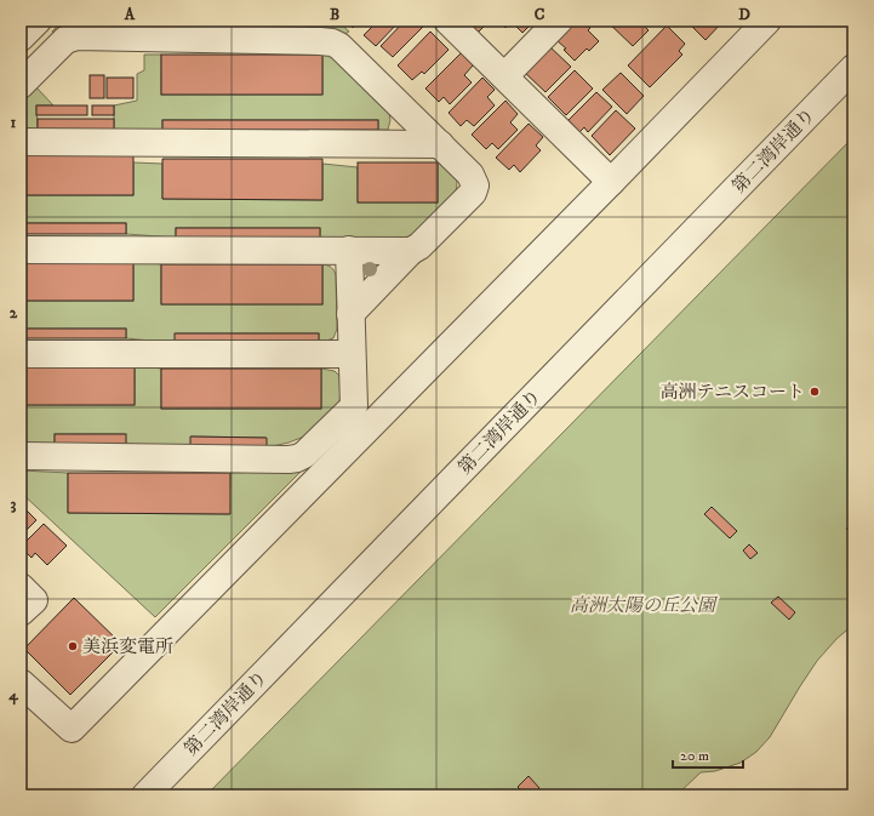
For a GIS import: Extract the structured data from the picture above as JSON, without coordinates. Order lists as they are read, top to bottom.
{
  "streets": {
    "street": ["第二湾岸通り"]
  },
  "parks": ["高洲太陽の丘公園"],
  "places": ["高洲テニスコート", "美浜変電所"],
  "scale_bar": "20 m",
  "grid": {
    "columns": [
      "A",
      "B",
      "C",
      "D"
    ],
    "rows": [
      "1",
      "2",
      "3",
      "4"
    ]
  }
}
